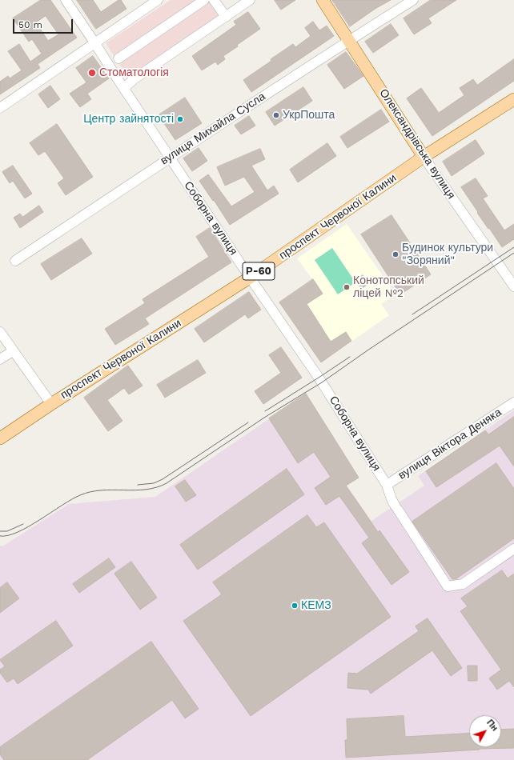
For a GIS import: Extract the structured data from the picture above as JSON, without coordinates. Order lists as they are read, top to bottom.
{
  "streets": {
    "main road": ["Олександрівська вулиця", "проспект Червоної Калини", "Р-60"],
    "street": ["вулиця Михайла Сусла", "Соборна вулиця", "вулиця Віктора Деняка"]
  },
  "crossings": [
    ["вулиця Михайла Сусла", "Олександрівська вулиця"],
    ["вулиця Михайла Сусла", "Соборна вулиця"],
    ["Олександрівська вулиця", "проспект Червоної Калини"],
    ["проспект Червоної Калини", "Соборна вулиця"],
    ["Соборна вулиця", "вулиця Віктора Деняка"]
  ],
  "places": [
    "Стоматологія",
    "УкрПошта",
    "Центр зайнятості",
    "Будинок культури \"Зоряний\"",
    "Конотопський ліцей №2",
    "КЕМЗ"
  ],
  "scale_bar": "50 m",
  "north": "top right"
}
